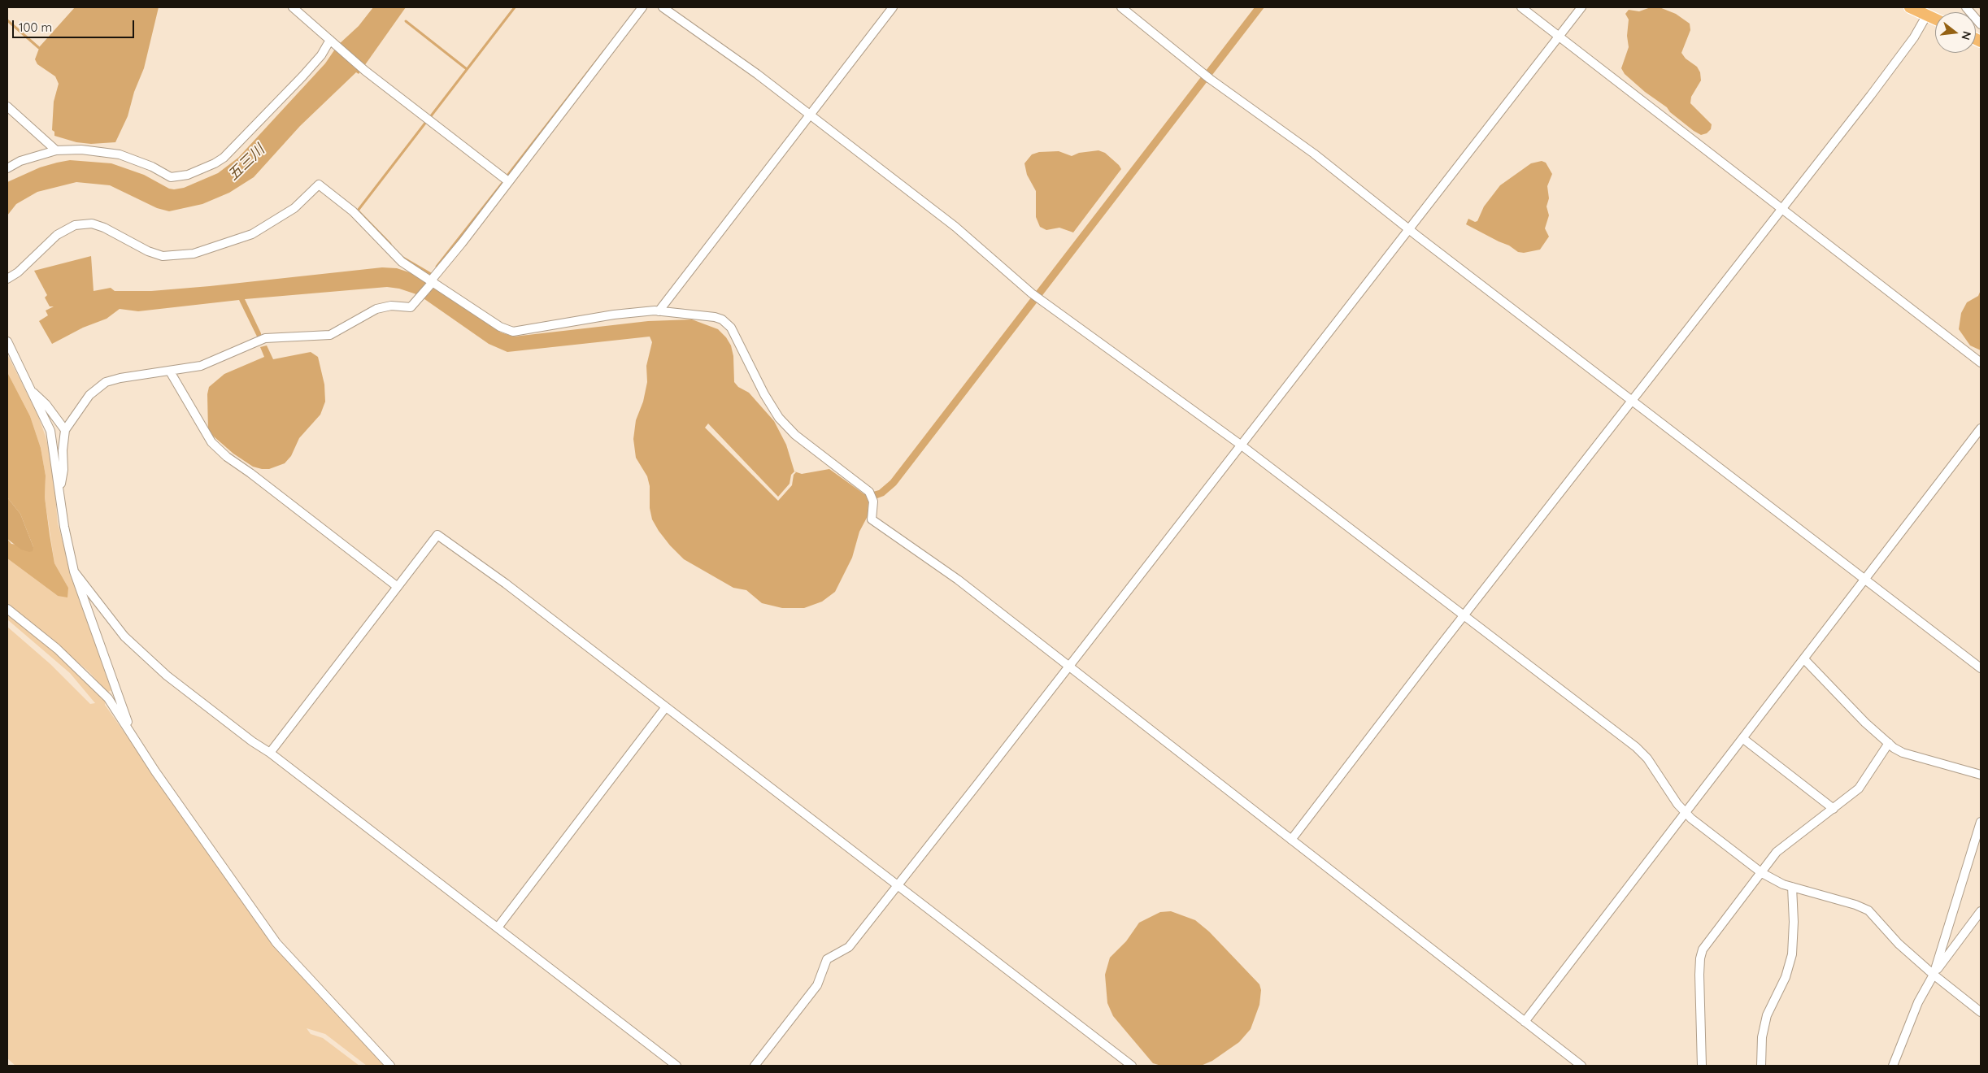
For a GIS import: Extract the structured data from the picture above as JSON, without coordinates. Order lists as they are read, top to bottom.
{
  "water": ["五三川"],
  "scale_bar": "100 m",
  "north": "right"
}
